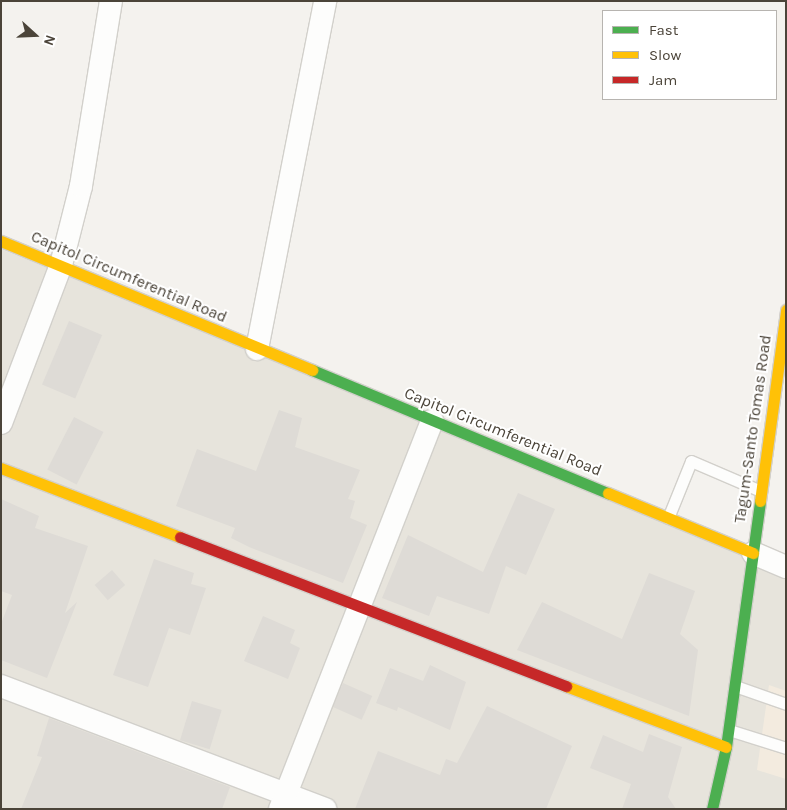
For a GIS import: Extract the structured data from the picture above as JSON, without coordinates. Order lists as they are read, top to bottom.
{
  "streets": {
    "main road": ["Capitol Circumferential Road", "Tagum-Santo Tomas Road"]
  },
  "crossings": [
    ["Capitol Circumferential Road", "Tagum-Santo Tomas Road"]
  ],
  "legend": ["Fast", "Slow", "Jam"],
  "north": "right"
}
